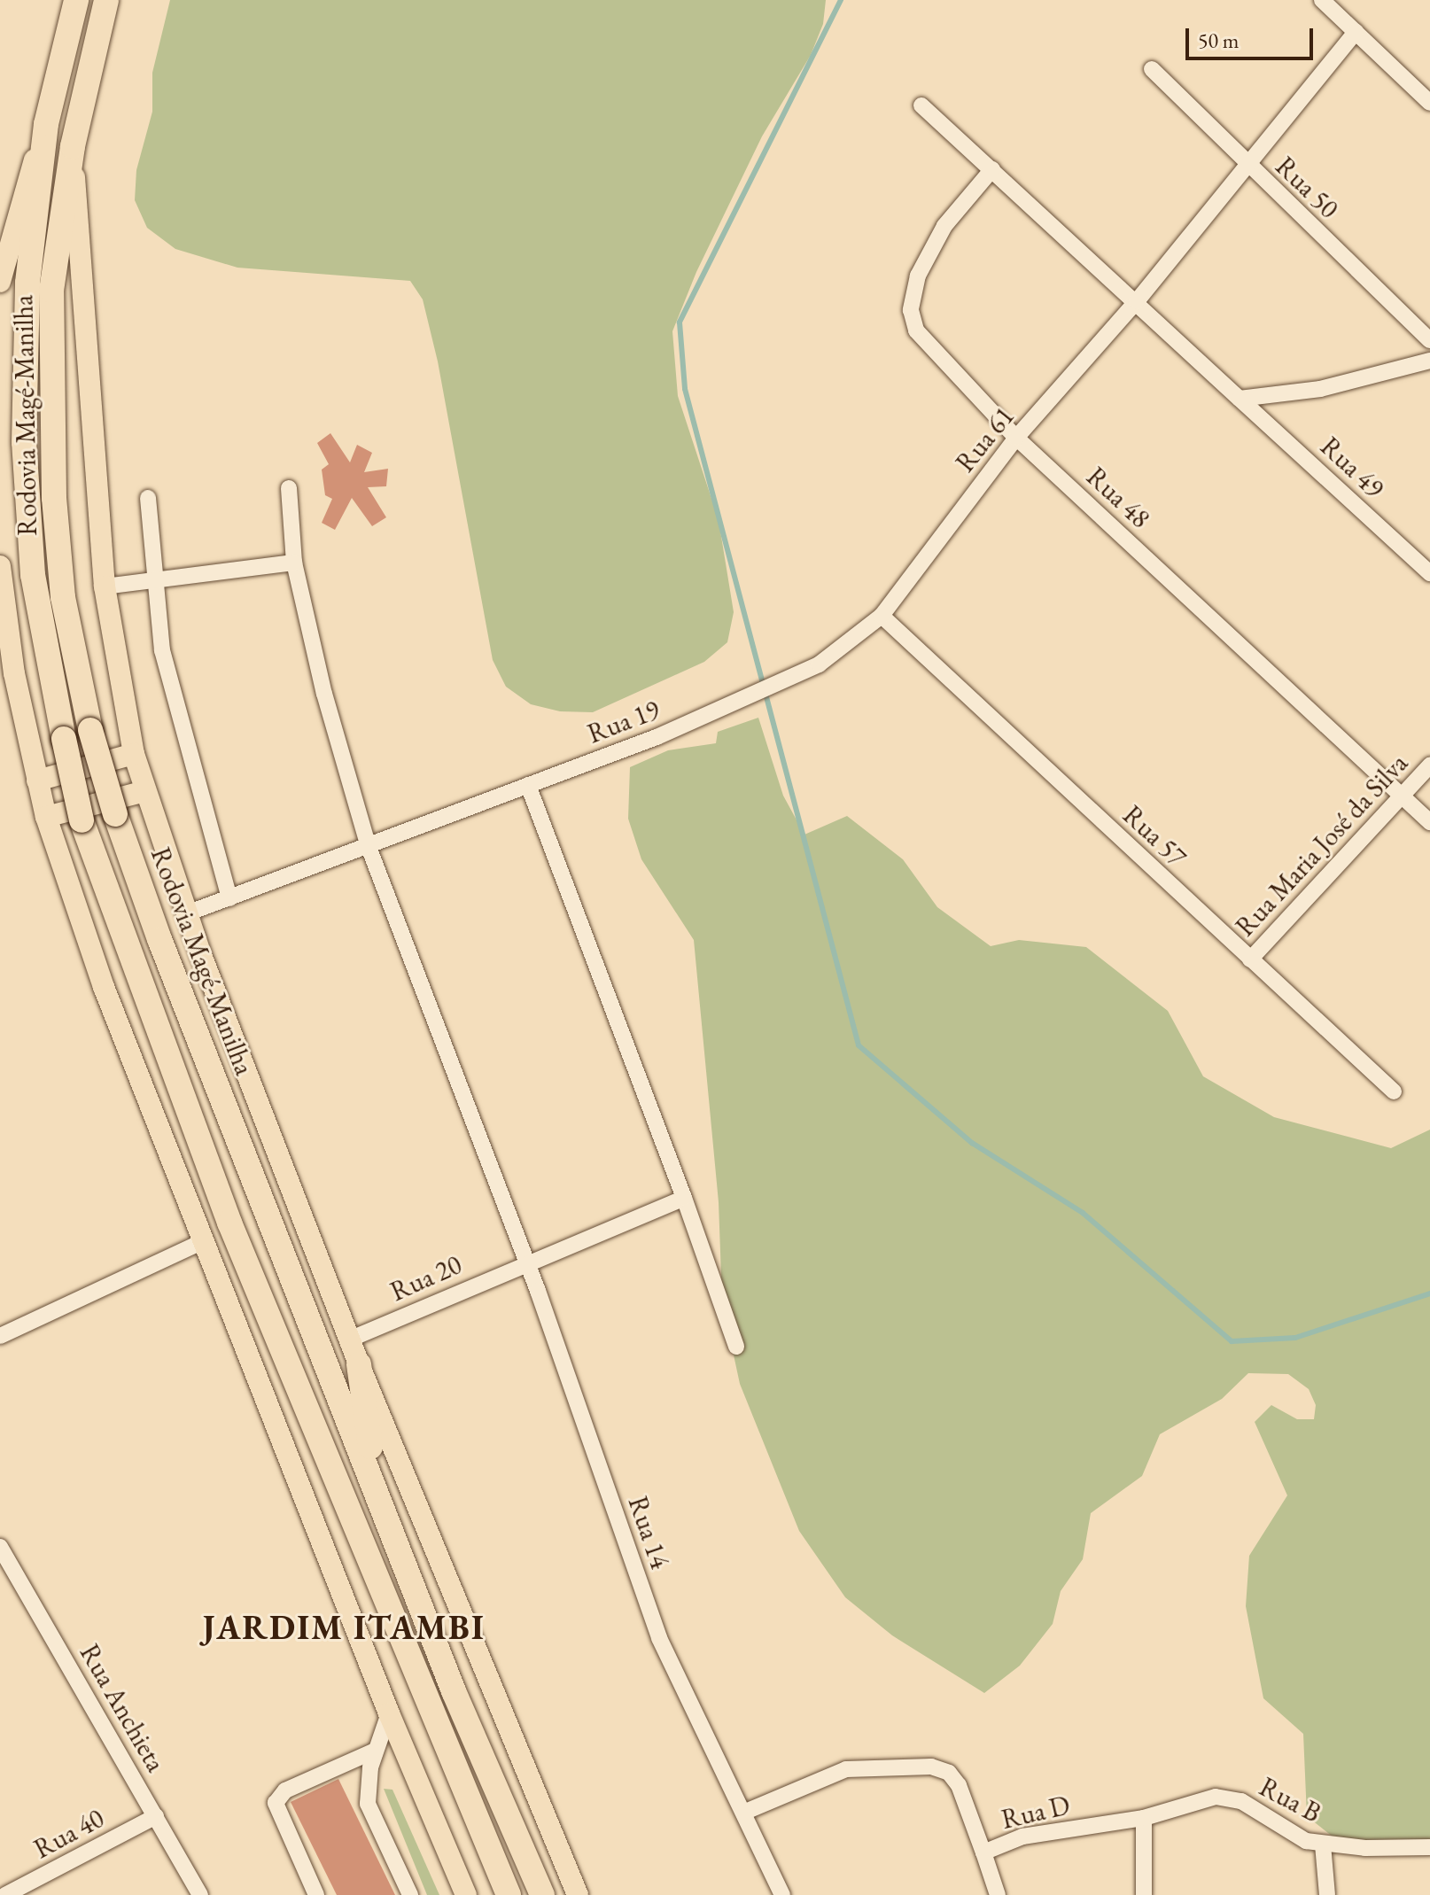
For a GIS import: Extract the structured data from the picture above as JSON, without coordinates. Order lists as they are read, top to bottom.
{
  "streets": {
    "highway": ["Rodovia Magé-Manilha"],
    "street": [
      "Rua 50",
      "Rua 61",
      "Rua 49",
      "Rua 48",
      "Rua 19",
      "Rua 57",
      "Rua Maria José da Silva",
      "Rua 20",
      "Rua 14",
      "Rua Anchieta",
      "Rua B",
      "Rua D",
      "Rua 40"
    ]
  },
  "crossings": [
    ["Rua 50", "Rua 61"],
    ["Rua 61", "Rua 48"],
    ["Rua 61", "Rua 19"],
    ["Rua 61", "Rua 57"],
    ["Rua 48", "Rua Maria José da Silva"],
    ["Rua 19", "Rua 57"],
    ["Rua 57", "Rua Maria José da Silva"],
    ["Rua 20", "Rua 14"],
    ["Rua Anchieta", "Rua 40"],
    ["Rua B", "Rua D"]
  ],
  "districts": ["JARDIM ITAMBI"],
  "scale_bar": "50 m"
}
